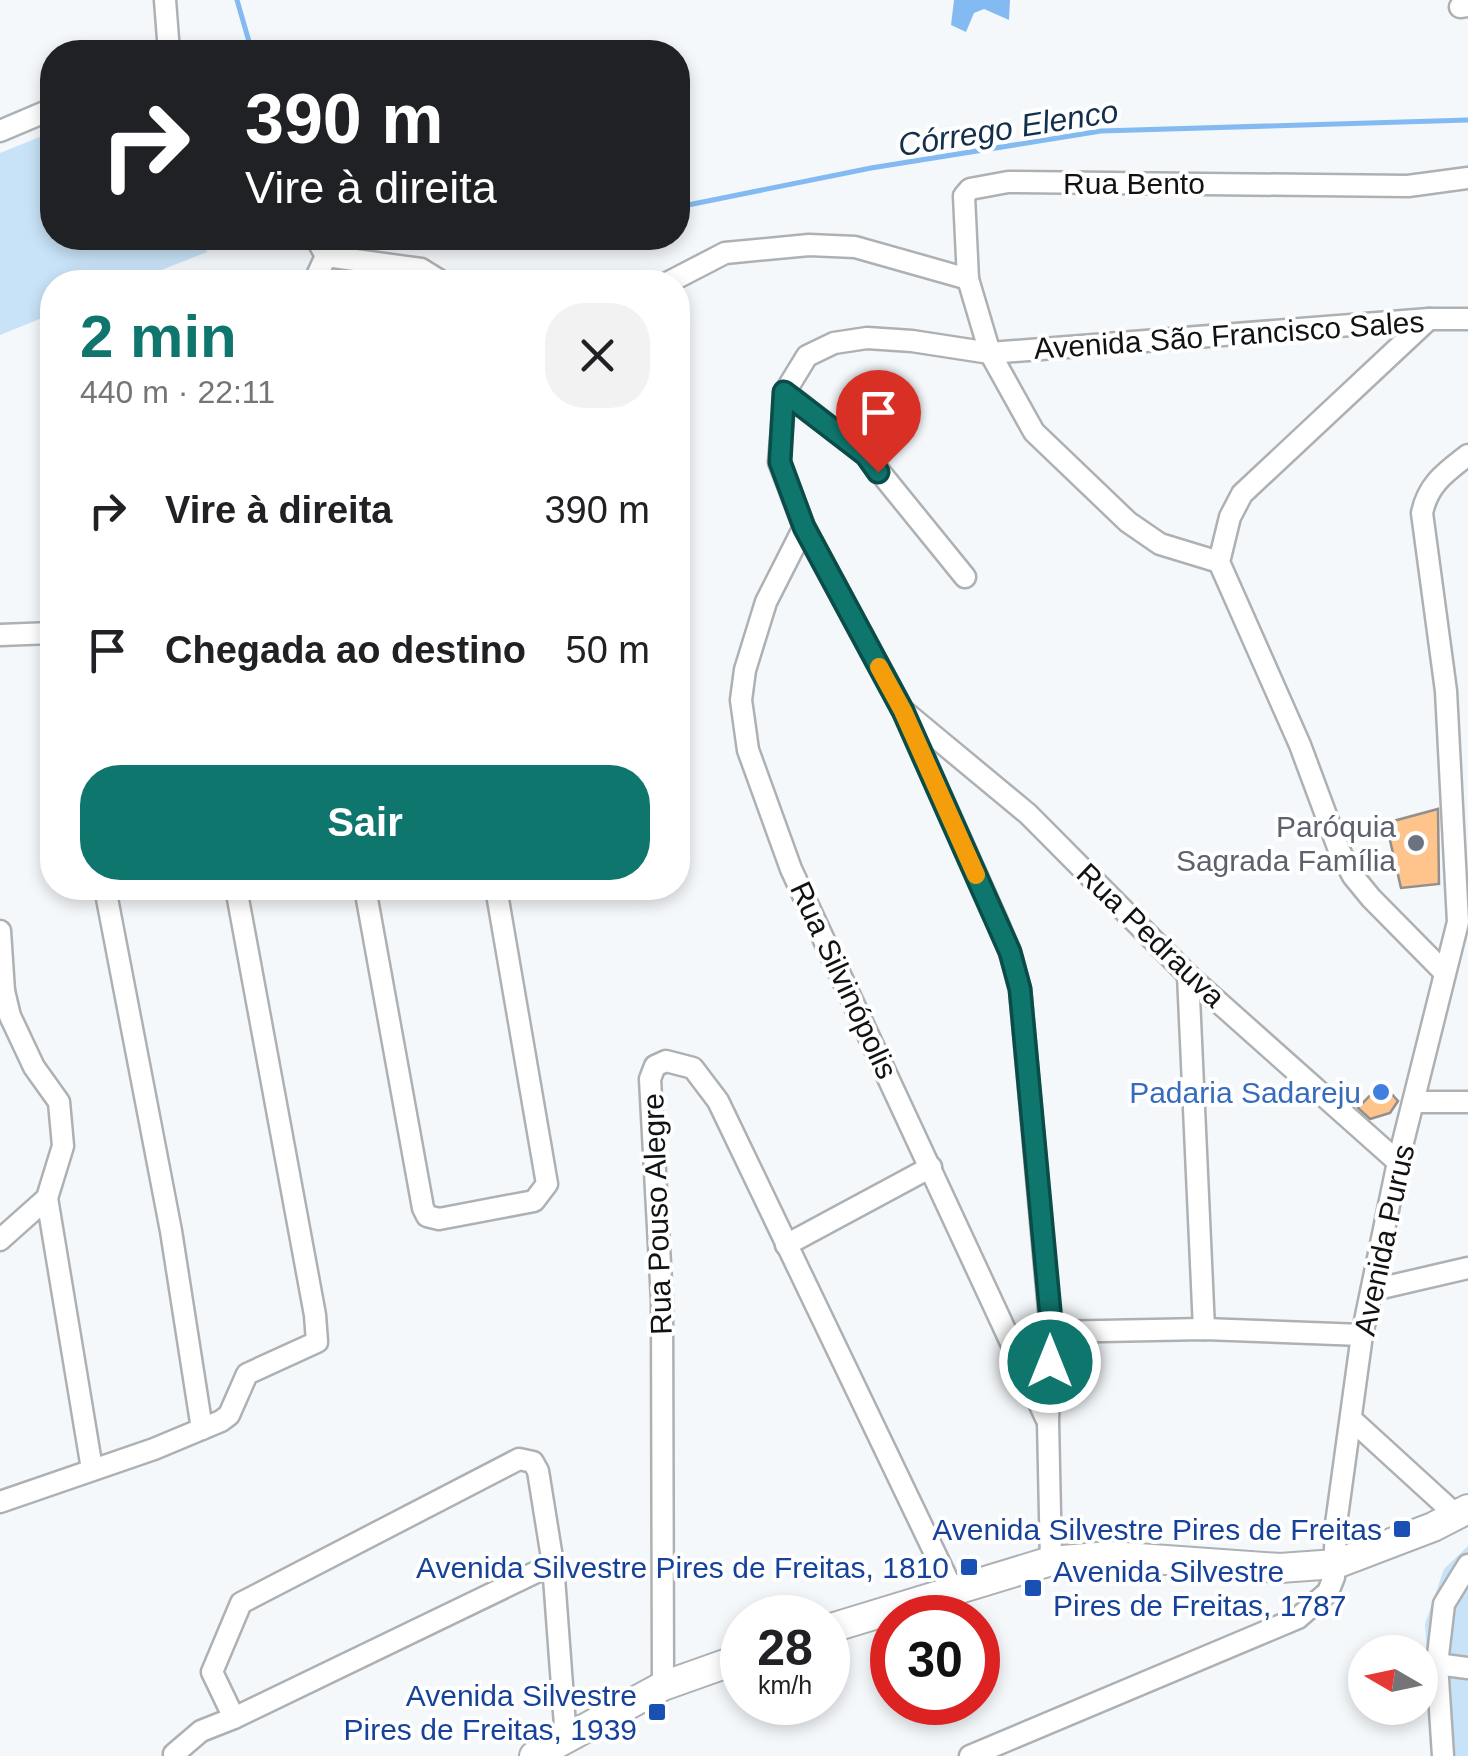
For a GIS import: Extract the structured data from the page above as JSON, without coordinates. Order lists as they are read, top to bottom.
{
  "streets": {
    "street": [
      "Rua Bento",
      "Avenida São Francisco Sales",
      "Rua Pedrauva",
      "Rua Silvinópolis",
      "Rua Pouso Alegre",
      "Avenida Purus"
    ]
  },
  "crossings": [
    ["Rua Bento", "Avenida São Francisco Sales"],
    ["Rua Pedrauva", "Avenida Purus"]
  ],
  "water": ["Córrego Elenco"],
  "places": {
    "other": ["Paróquia Sagrada Família", "Padaria Sadareju"],
    "transit": [
      "Avenida Silvestre Pires de Freitas",
      "Avenida Silvestre Pires de Freitas, 1810",
      "Avenida Silvestre Pires de Freitas, 1787",
      "Avenida Silvestre Pires de Freitas, 1939"
    ]
  },
  "north": "left",
  "page": {
    "turn": ["390 m", "Vire à direita"],
    "heading": ["2 min", "440 m · 22:11"],
    "list": [
      {
        "name": "Vire à direita",
        "value": "390 m"
      },
      {
        "name": "Chegada ao destino",
        "value": "50 m"
      }
    ],
    "buttons": "Sair",
    "speed": "28 km/h",
    "limit": "30"
  }
}
